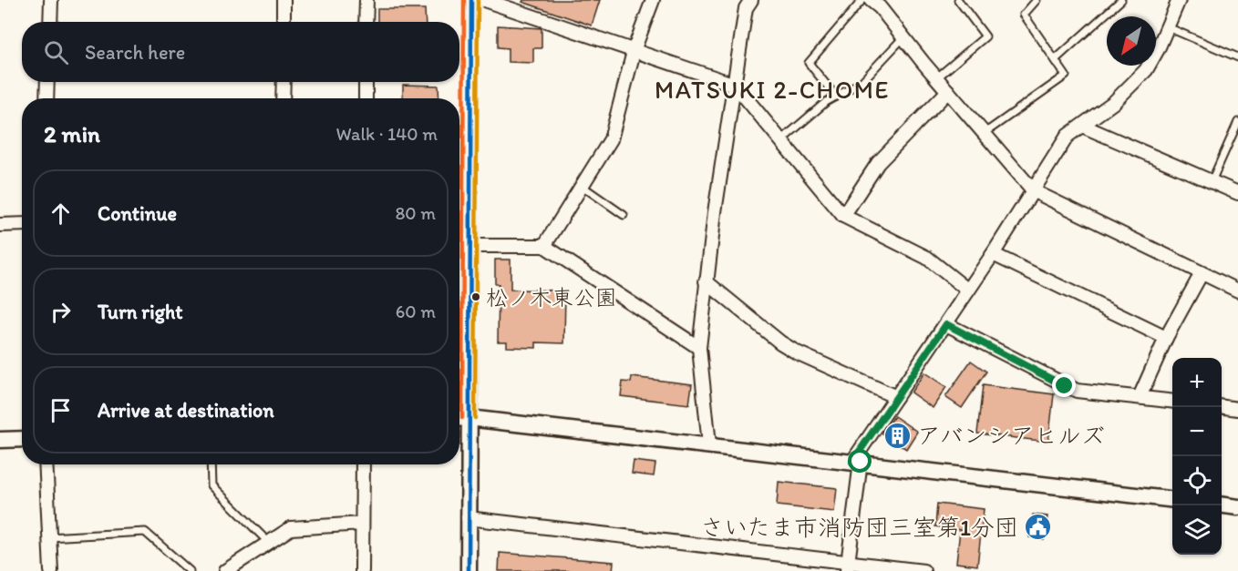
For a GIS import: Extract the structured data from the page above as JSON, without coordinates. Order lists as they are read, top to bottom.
{
  "districts": ["MATSUKI 2-CHOME"],
  "places": {
    "other": ["松ノ木東公園"],
    "building": ["アバンシアヒルズ"],
    "public building": ["さいたま市消防団三室第1分団"]
  },
  "north": "bottom left",
  "page": {
    "search": "Search here",
    "heading": ["2 min", "Walk · 140 m"],
    "list": [
      ["Continue", "80 m"],
      ["Turn right", "60 m"],
      "Arrive at destination"
    ],
    "map_buttons": ["+", "−"]
  }
}
